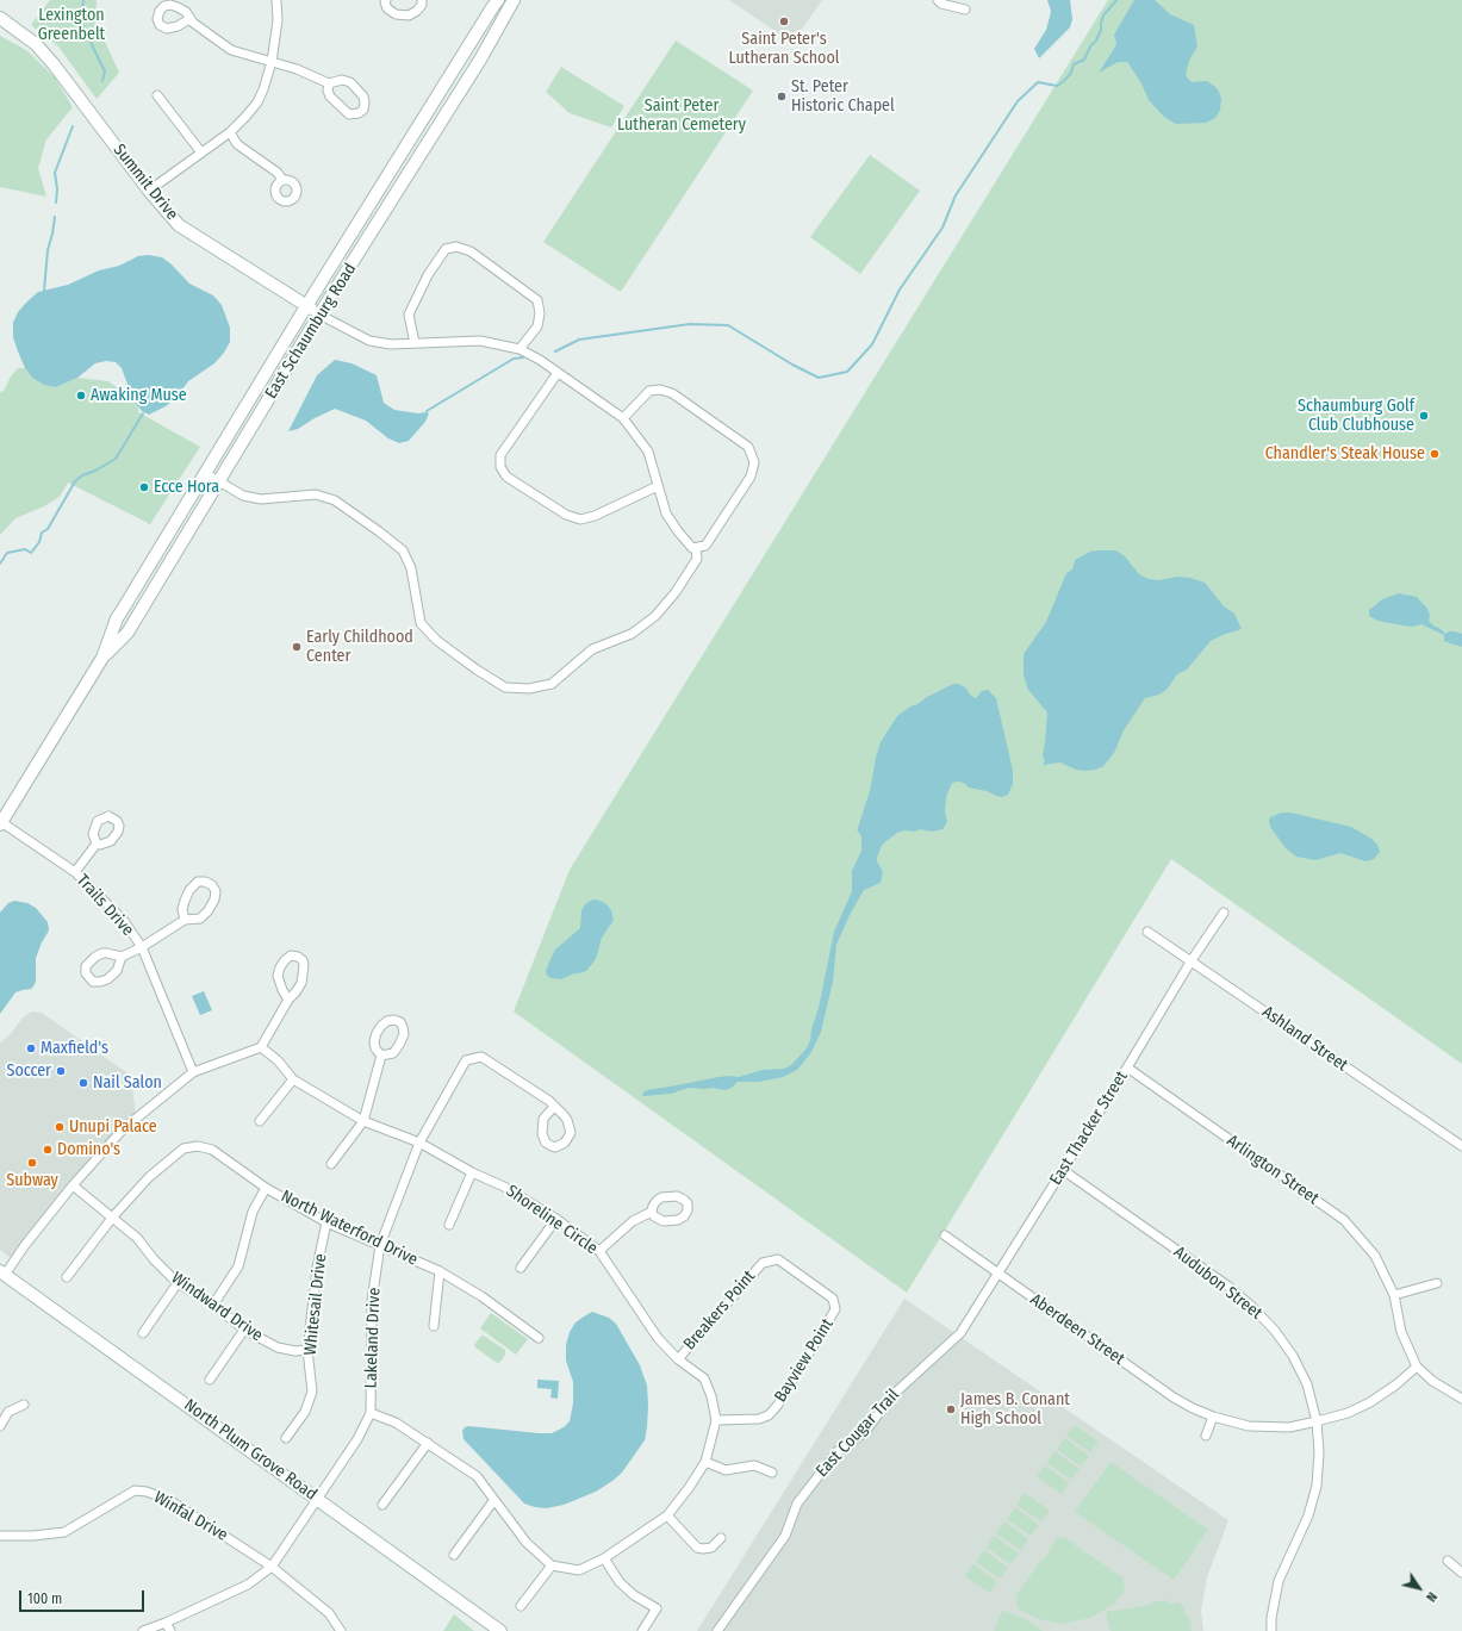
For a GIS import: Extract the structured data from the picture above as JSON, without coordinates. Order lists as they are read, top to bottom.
{
  "streets": {
    "main road": ["Summit Drive", "East Schaumburg Road", "North Plum Grove Road"],
    "street": [
      "Trails Drive",
      "Ashland Street",
      "East Thacker Street",
      "Arlington Street",
      "Shoreline Circle",
      "North Waterford Drive",
      "Audubon Street",
      "Whitesail Drive",
      "Windward Drive",
      "Breakers Point",
      "Aberdeen Street",
      "Lakeland Drive",
      "Bayview Point",
      "East Cougar Trail",
      "Winfal Drive"
    ]
  },
  "crossings": [
    ["Summit Drive", "East Schaumburg Road"],
    ["East Schaumburg Road", "Trails Drive"],
    ["Ashland Street", "East Thacker Street"],
    ["East Thacker Street", "Arlington Street"],
    ["East Thacker Street", "Audubon Street"],
    ["East Thacker Street", "Aberdeen Street"],
    ["East Thacker Street", "East Cougar Trail"],
    ["Arlington Street", "Aberdeen Street"],
    ["Shoreline Circle", "Breakers Point"],
    ["Shoreline Circle", "Lakeland Drive"],
    ["Shoreline Circle", "Bayview Point"],
    ["North Waterford Drive", "Whitesail Drive"],
    ["North Waterford Drive", "Windward Drive"],
    ["North Waterford Drive", "Lakeland Drive"],
    ["Audubon Street", "Aberdeen Street"],
    ["Whitesail Drive", "Windward Drive"],
    ["Breakers Point", "Bayview Point"],
    ["Lakeland Drive", "North Plum Grove Road"],
    ["Lakeland Drive", "Winfal Drive"]
  ],
  "parks": ["Lexington Greenbelt", "Saint Peter Lutheran Cemetery"],
  "places": [
    "Saint Peter's Lutheran School",
    "St. Peter Historic Chapel",
    "Awaking Muse",
    "Schaumburg Golf Club Clubhouse",
    "Chandler's Steak House",
    "Ecce Hora",
    "Early Childhood Center",
    "Maxfield's",
    "Soccer",
    "Nail Salon",
    "Unupi Palace",
    "Domino's",
    "Subway",
    "James B. Conant High School"
  ],
  "scale_bar": "100 m",
  "north": "bottom right"
}
